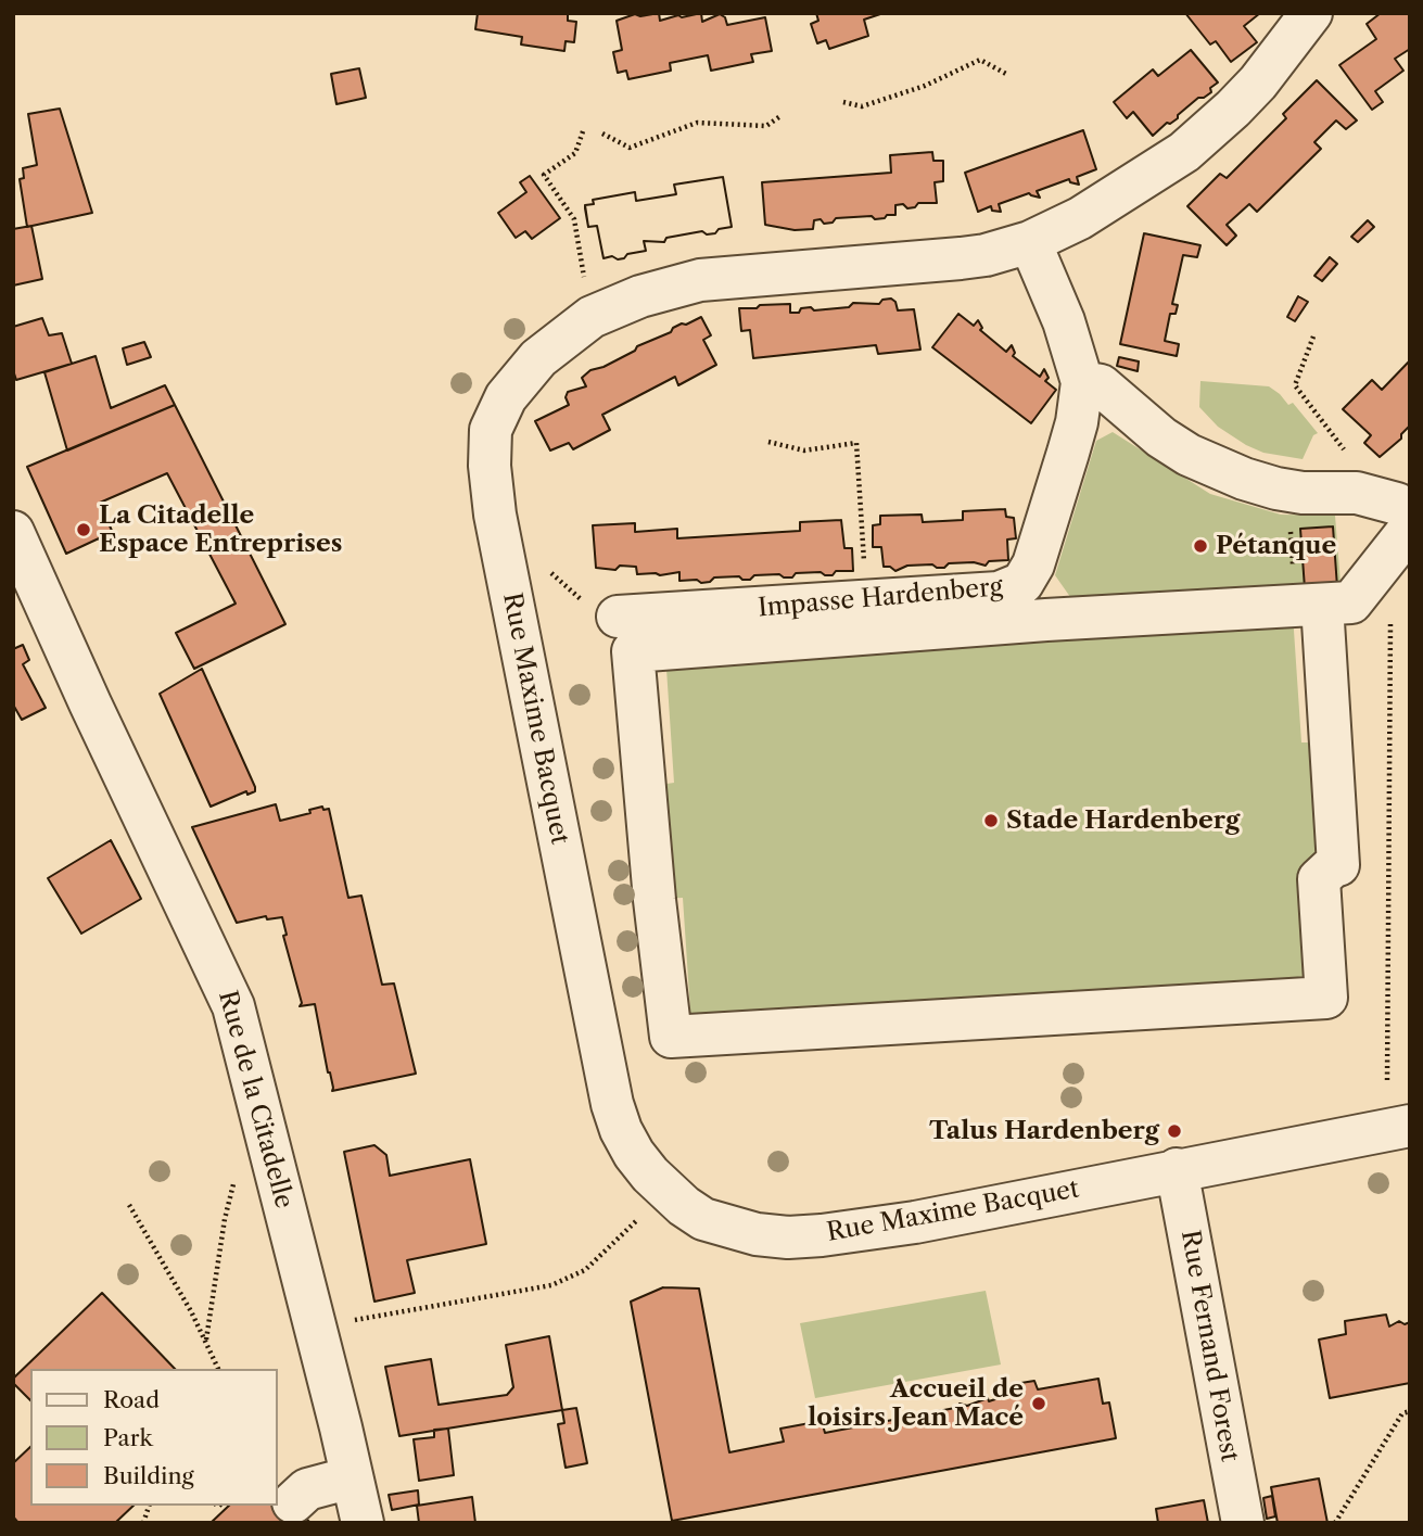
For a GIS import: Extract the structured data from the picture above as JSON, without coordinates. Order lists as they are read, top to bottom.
{
  "streets": {
    "street": [
      "Impasse Hardenberg",
      "Rue Maxime Bacquet",
      "Rue de la Citadelle",
      "Rue Fernand Forest"
    ]
  },
  "crossings": [
    ["Rue Maxime Bacquet", "Rue Fernand Forest"]
  ],
  "places": [
    "La Citadelle Espace Entreprises",
    "Pétanque",
    "Stade Hardenberg",
    "Talus Hardenberg",
    "Accueil de loisirs Jean Macé"
  ],
  "legend": ["Road", "Park", "Building"]
}
